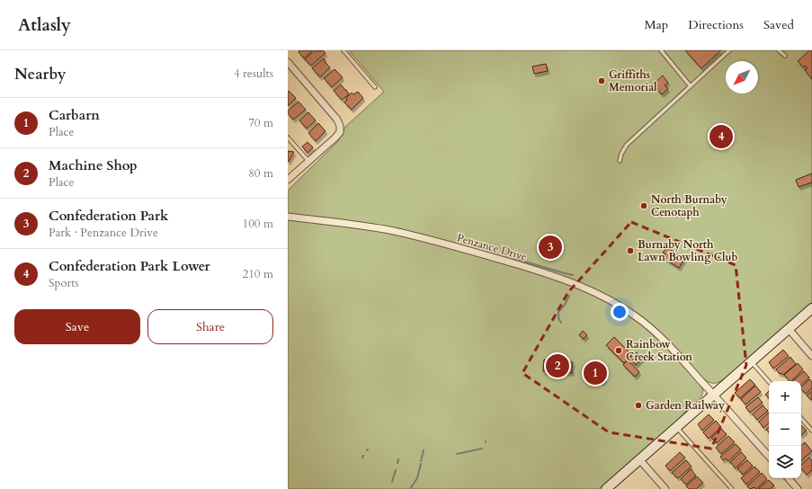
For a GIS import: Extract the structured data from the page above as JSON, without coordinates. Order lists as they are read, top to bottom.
{
  "streets": {
    "street": ["Penzance Drive"]
  },
  "places": [
    "Griffiths Memorial",
    "North Burnaby Cenotaph",
    "Burnaby North Lawn Bowling Club",
    "Rainbow Creek Station",
    "Garden Railway"
  ],
  "north": "bottom left",
  "page": {
    "header": "Atlasly",
    "nav": ["Map", "Directions", "Saved"],
    "heading": ["Nearby", "4 results"],
    "list": [
      {
        "mark": "1",
        "name": "Carbarn",
        "note": "Place",
        "value": "70 m"
      },
      {
        "mark": "2",
        "name": "Machine Shop",
        "note": "Place",
        "value": "80 m"
      },
      {
        "mark": "3",
        "name": "Confederation Park",
        "note": "Park · Penzance Drive",
        "value": "100 m"
      },
      {
        "mark": "4",
        "name": "Confederation Park Lower",
        "note": "Sports",
        "value": "210 m"
      }
    ],
    "pins": [
      "4",
      "3",
      "2",
      "1"
    ],
    "buttons": ["Save", "Share"],
    "map_buttons": ["+", "−"]
  }
}
